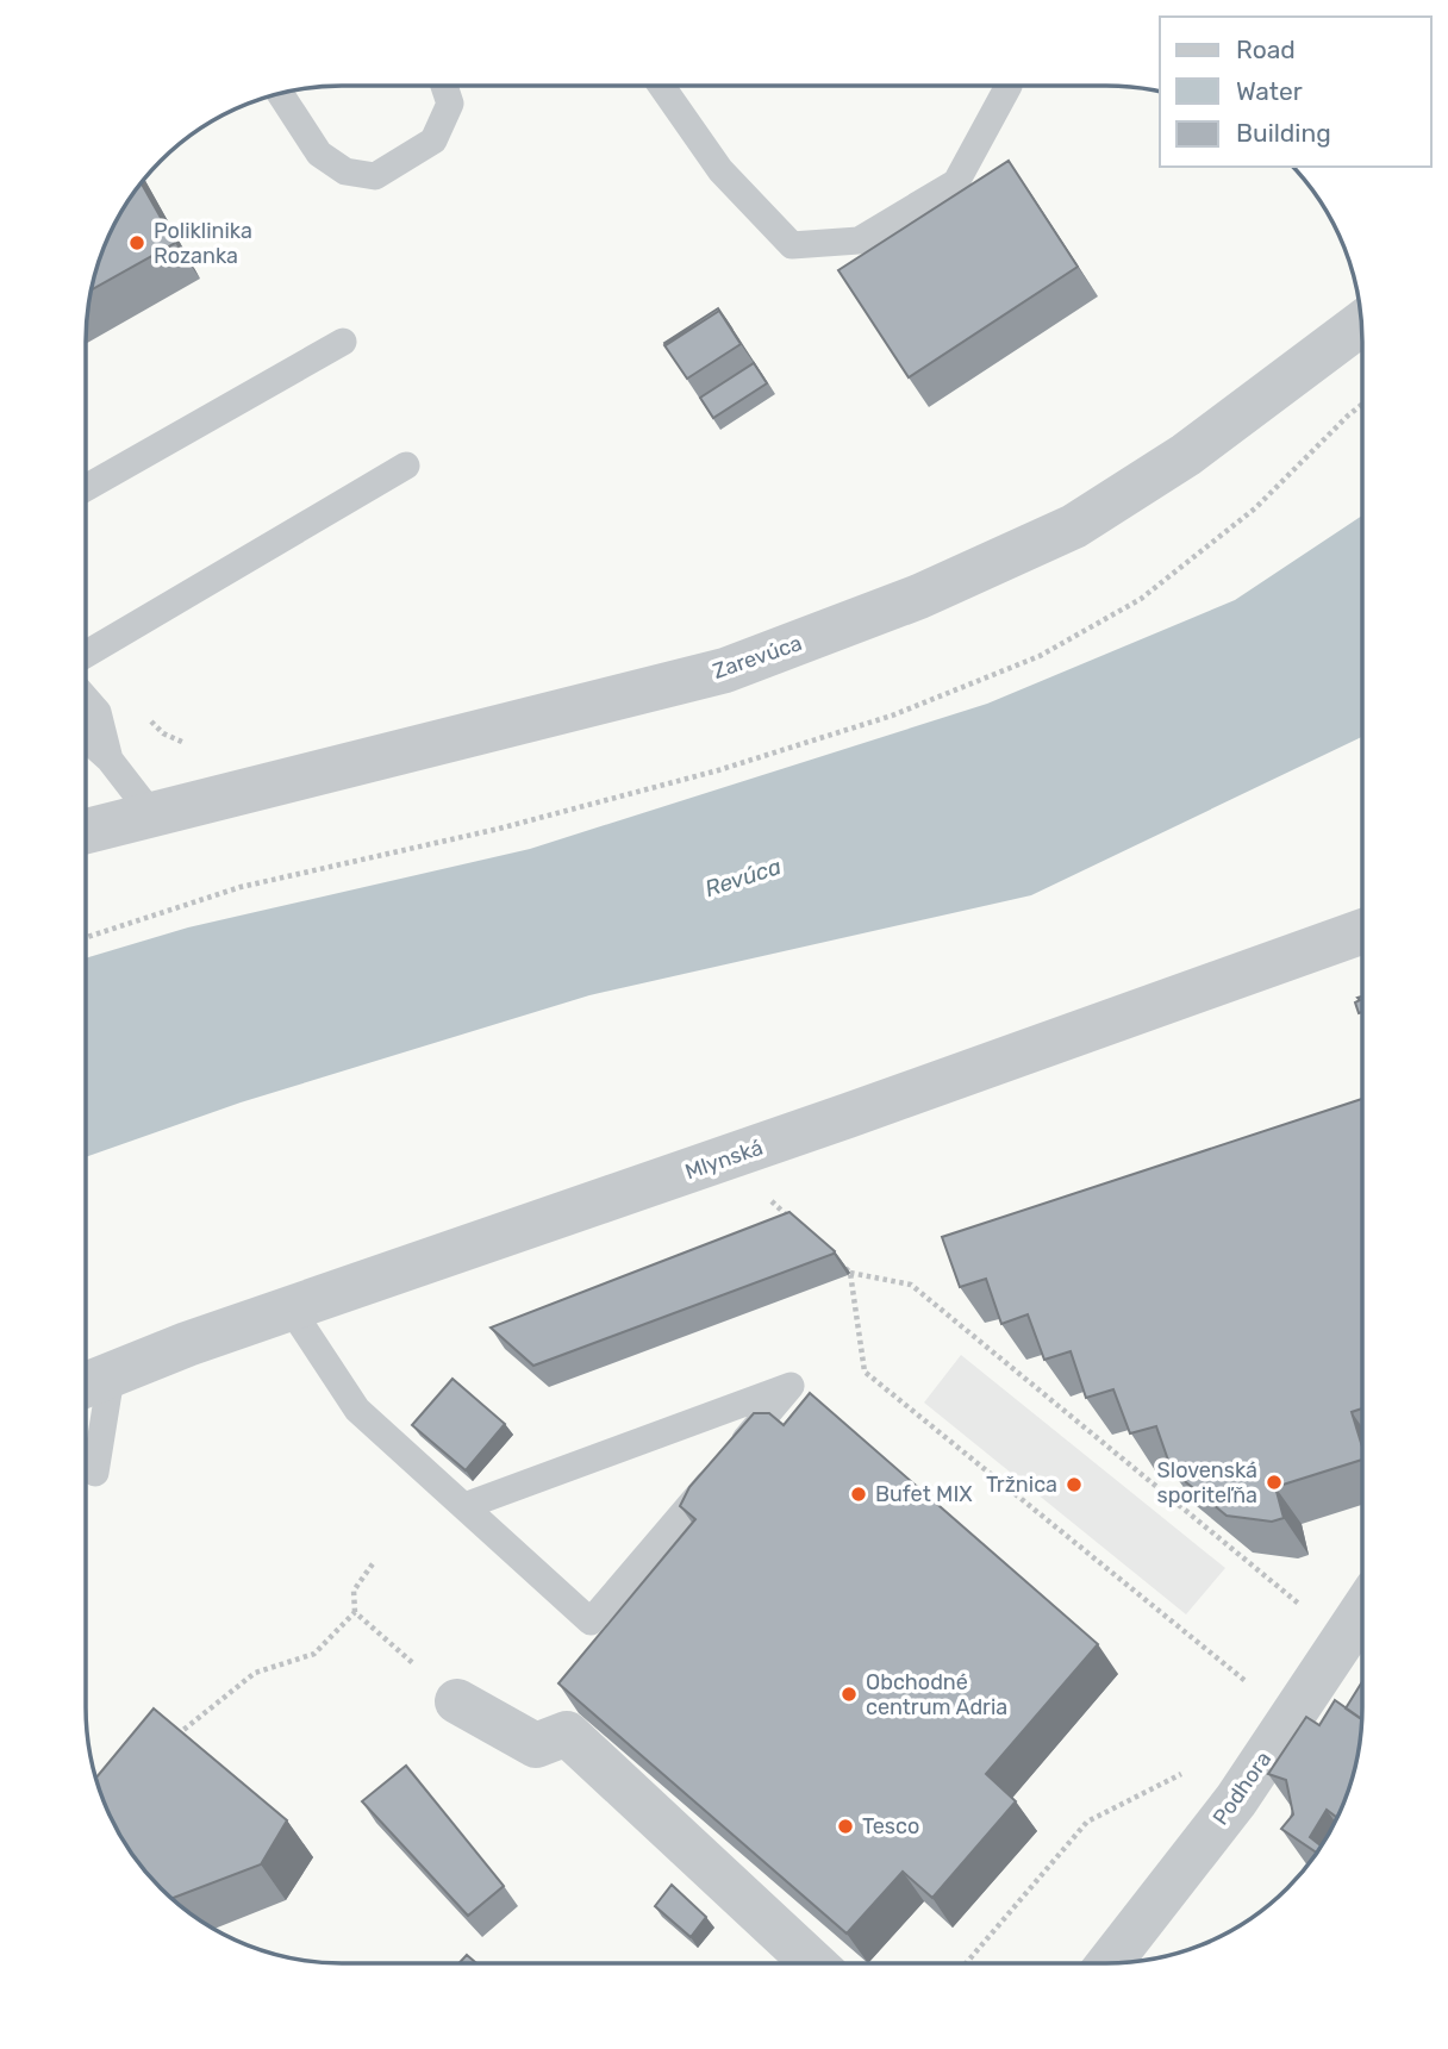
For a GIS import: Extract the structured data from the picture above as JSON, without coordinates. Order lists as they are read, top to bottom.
{
  "streets": {
    "street": ["Zarevúca", "Mlynská", "Podhora"]
  },
  "water": ["Revúca"],
  "places": [
    "Poliklinika Rozanka",
    "Slovenská sporiteľňa",
    "Tržnica",
    "Bufet MIX",
    "Obchodné centrum Adria",
    "Tesco"
  ],
  "legend": ["Road", "Water", "Building"]
}
